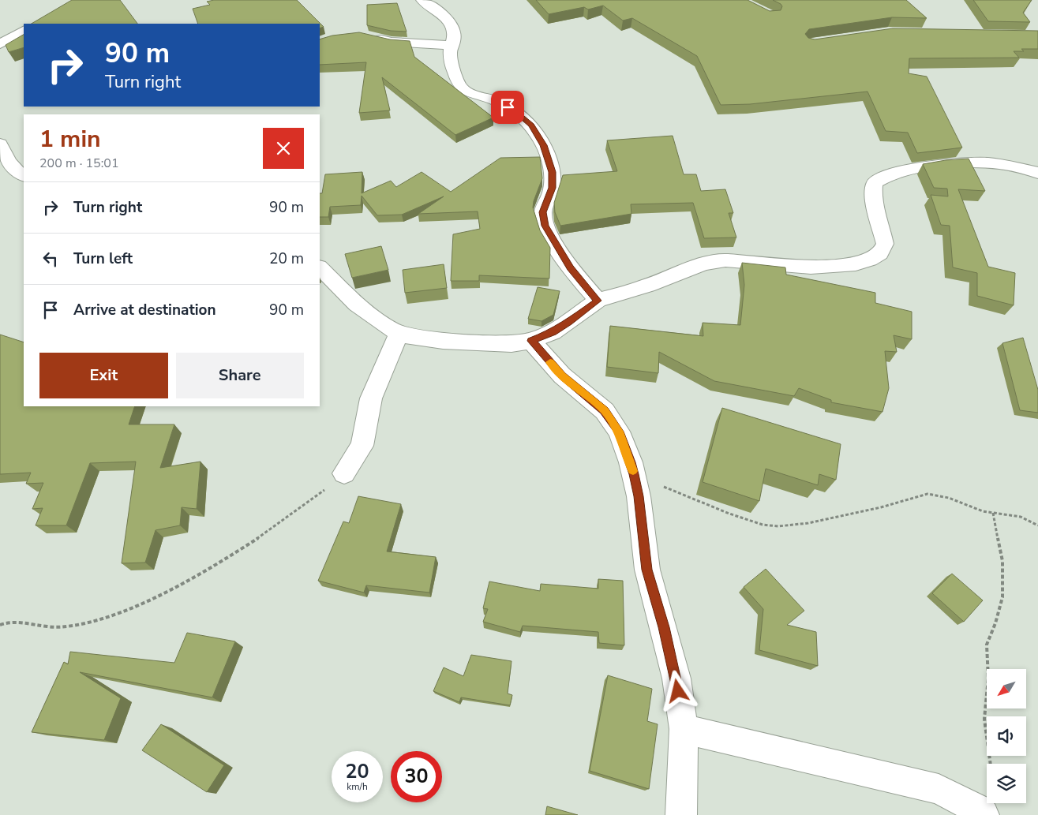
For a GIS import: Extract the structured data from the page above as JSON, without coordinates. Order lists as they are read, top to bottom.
{
  "north": "bottom left",
  "page": {
    "turn": ["90 m", "Turn right"],
    "heading": ["1 min", "200 m · 15:01"],
    "list": [
      {
        "name": "Turn right",
        "value": "90 m"
      },
      {
        "name": "Turn left",
        "value": "20 m"
      },
      {
        "name": "Arrive at destination",
        "value": "90 m"
      }
    ],
    "buttons": ["Exit", "Share"],
    "speed": "20 km/h",
    "limit": "30"
  }
}
